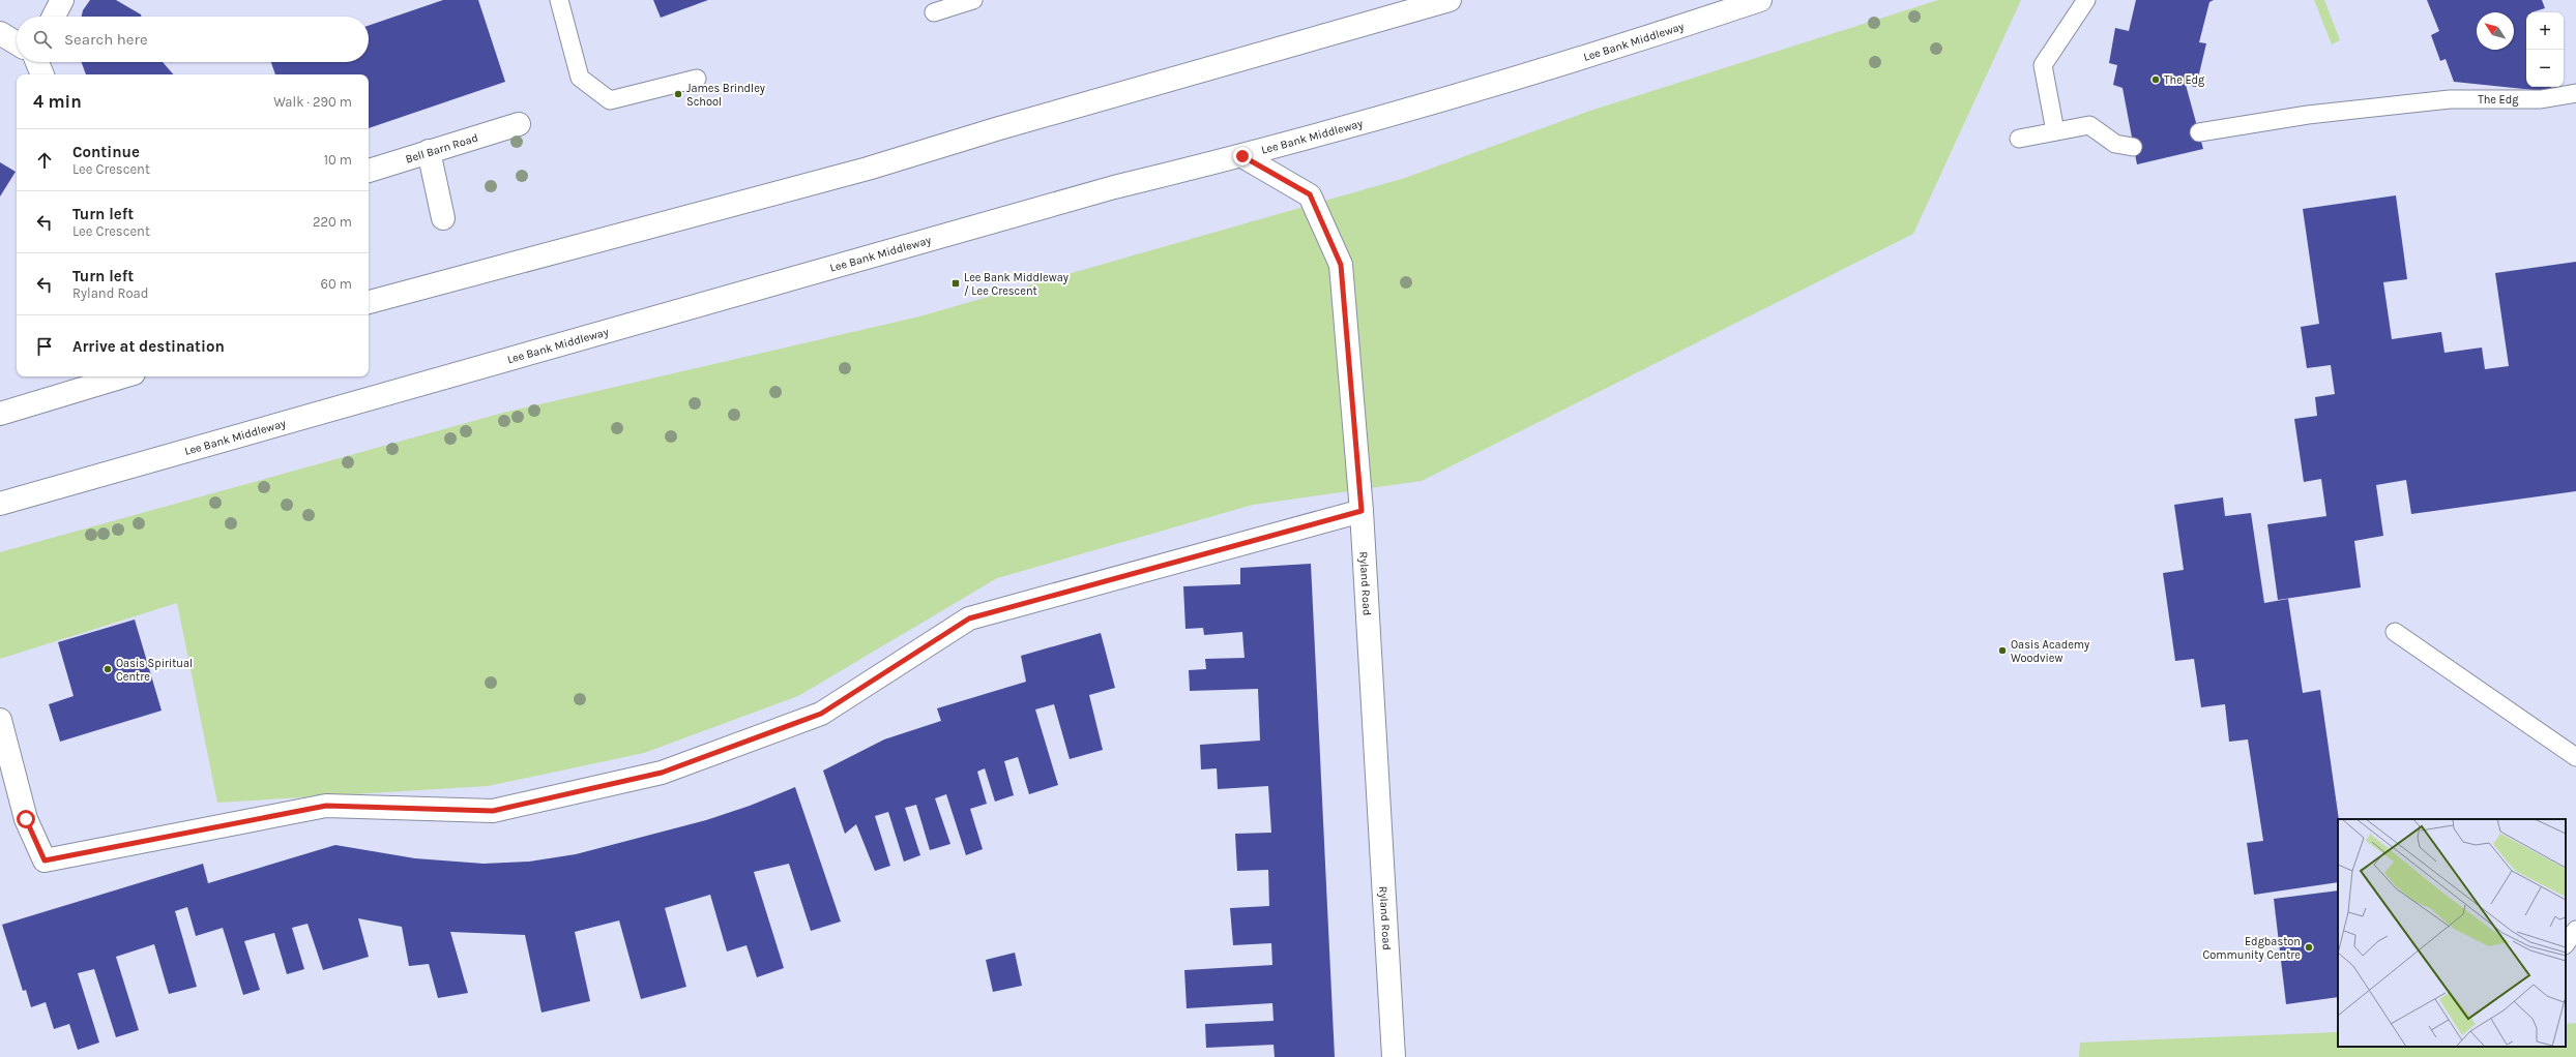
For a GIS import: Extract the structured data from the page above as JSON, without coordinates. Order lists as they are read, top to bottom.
{
  "streets": {
    "main road": ["Lee Bank Middleway", "Bell Barn Road", "Ryland Road"],
    "lane": ["The Edg"]
  },
  "crossings": [
    ["Lee Bank Middleway", "Ryland Road"]
  ],
  "places": {
    "other": [
      "The Edg",
      "James Brindley School",
      "Oasis Academy Woodview",
      "Oasis Spiritual Centre",
      "Edgbaston Community Centre"
    ],
    "transit": ["Lee Bank Middleway / Lee Crescent"]
  },
  "north": "top left",
  "page": {
    "map_buttons": ["+", "−"],
    "search": "Search here",
    "heading": ["4 min", "Walk · 290 m"],
    "list": [
      ["Continue", "Lee Crescent", "10 m"],
      ["Turn left", "Lee Crescent", "220 m"],
      ["Turn left", "Ryland Road", "60 m"],
      "Arrive at destination"
    ]
  }
}
